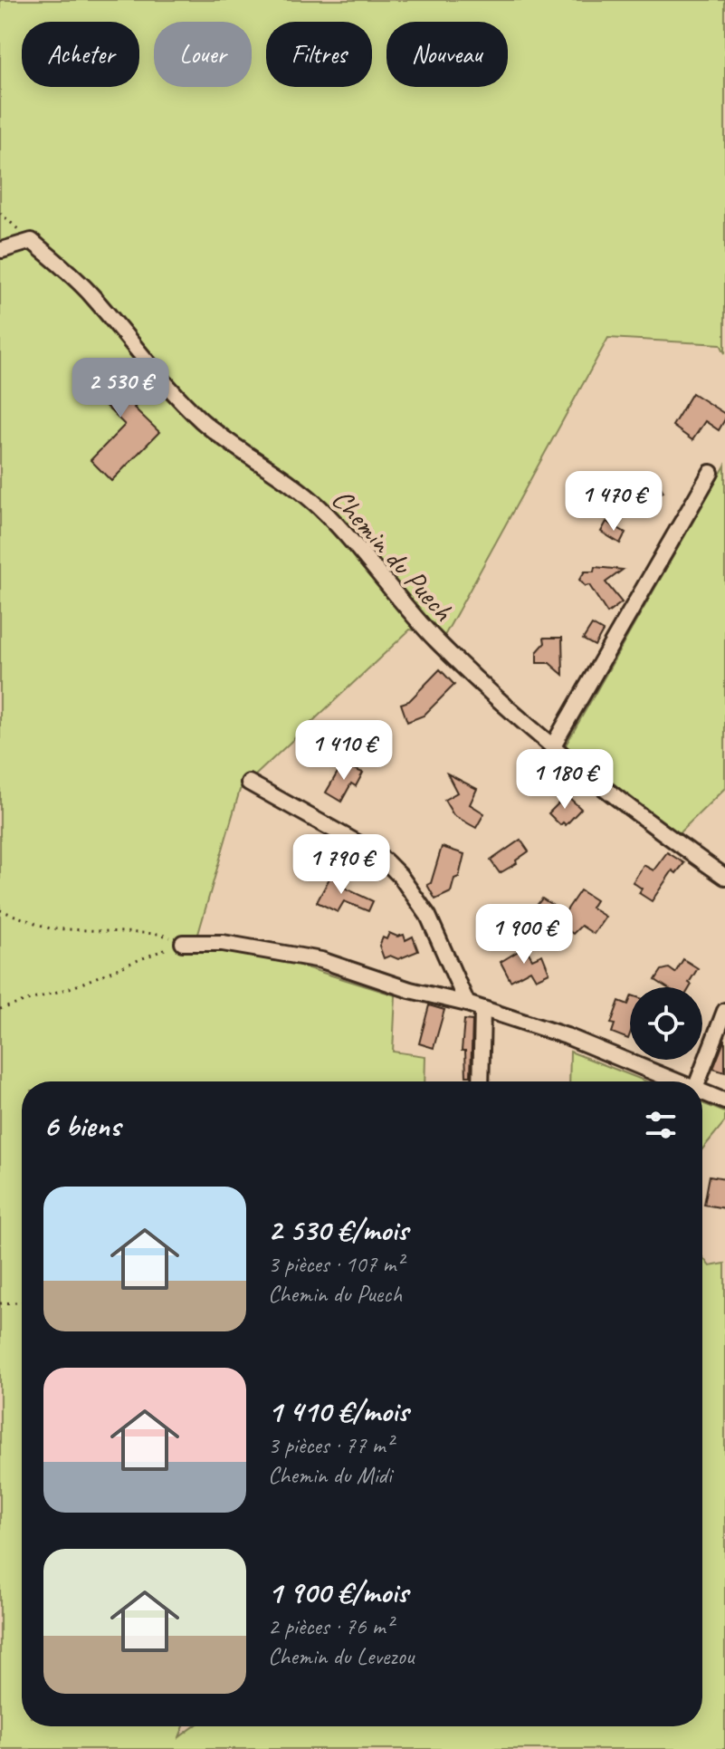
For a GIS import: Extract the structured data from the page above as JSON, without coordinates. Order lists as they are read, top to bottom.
{
  "streets": {
    "street": ["Chemin du Puech"]
  },
  "page": {
    "chip": [
      "Acheter",
      "Louer",
      "Filtres",
      "Nouveau"
    ],
    "price": [
      "2 530 €",
      "1 470 €",
      "1 410 €",
      "1 180 €",
      "1 790 €",
      "1 900 €"
    ],
    "heading": "6 biens",
    "list": [
      {
        "name": "2 530 €/mois",
        "note": "3 pièces · 107 m² · Chemin du Puech"
      },
      {
        "name": "1 410 €/mois",
        "note": "3 pièces · 77 m² · Chemin du Midi"
      },
      {
        "name": "1 900 €/mois",
        "note": "2 pièces · 76 m² · Chemin du Levezou"
      }
    ]
  }
}
